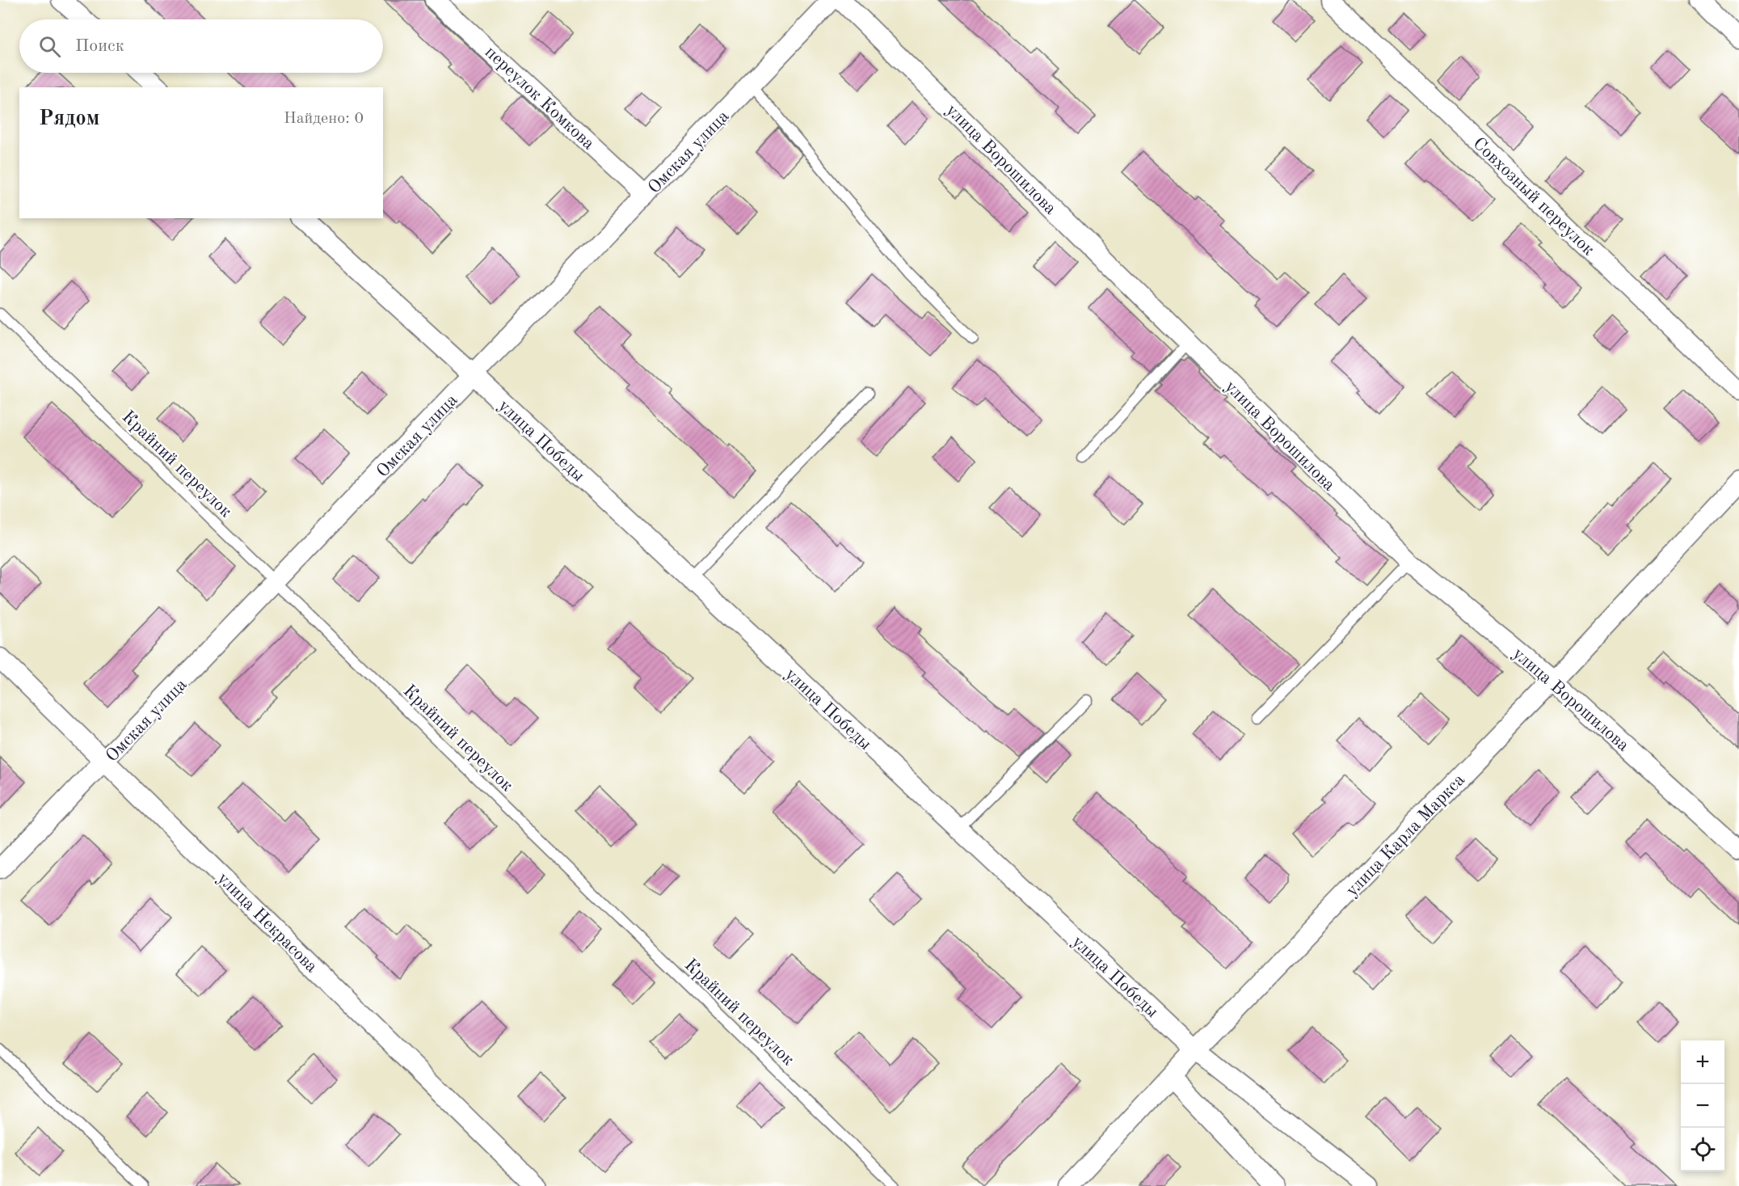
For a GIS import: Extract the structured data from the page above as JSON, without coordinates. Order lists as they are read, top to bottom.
{
  "streets": {
    "street": [
      "переулок Комкова",
      "Омская улица",
      "улица Ворошилова",
      "Совхозный переулок",
      "улица Победы",
      "улица Карла Маркса",
      "улица Некрасова"
    ],
    "lane": ["Крайний переулок"]
  },
  "crossings": [
    ["переулок Комкова", "Омская улица"],
    ["Омская улица", "улица Победы"],
    ["Омская улица", "Крайний переулок"],
    ["Омская улица", "улица Некрасова"],
    ["улица Ворошилова", "улица Карла Маркса"],
    ["улица Победы", "улица Карла Маркса"]
  ],
  "page": {
    "search": "Поиск",
    "heading": ["Рядом", "Найдено: 0"],
    "map_buttons": ["+", "−"]
  }
}
